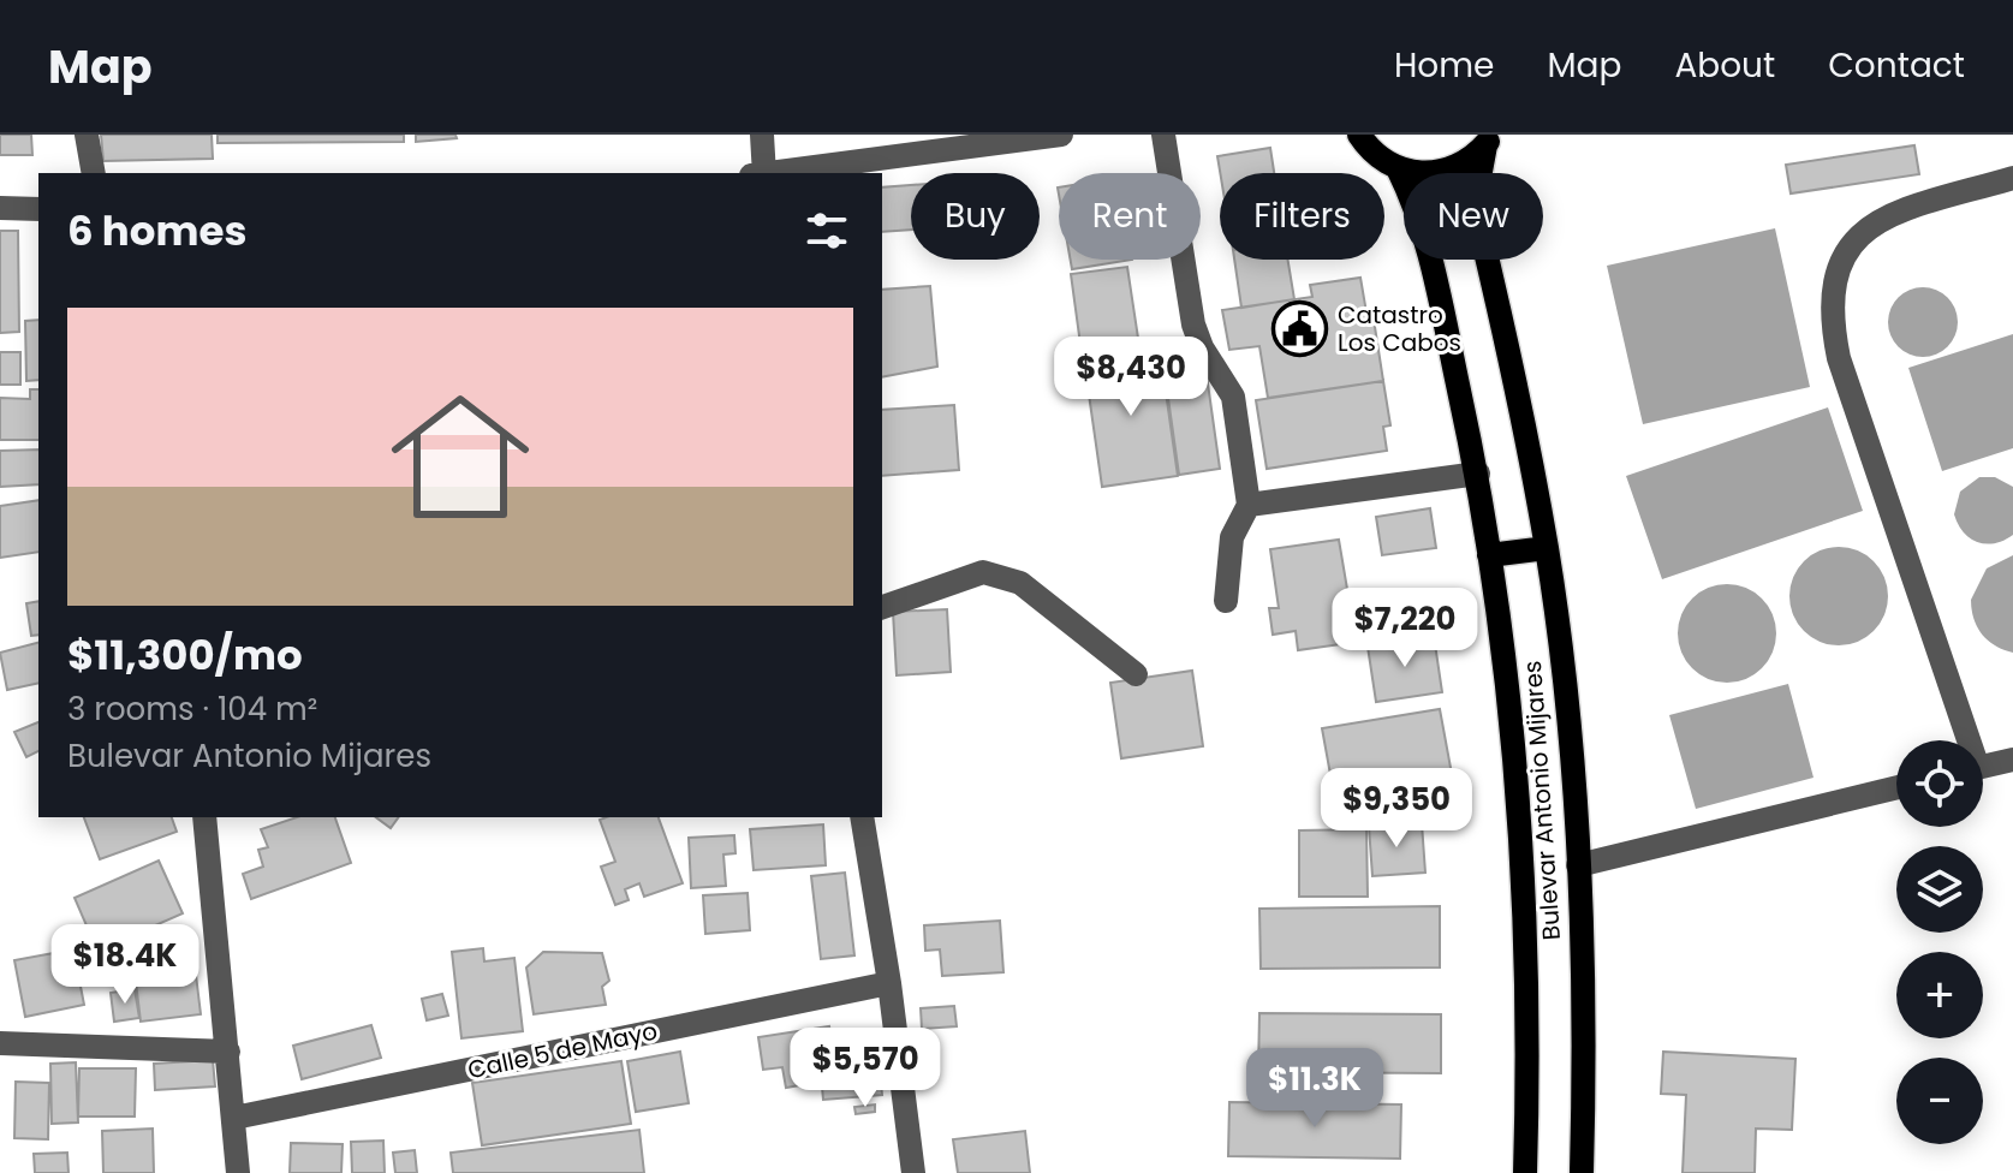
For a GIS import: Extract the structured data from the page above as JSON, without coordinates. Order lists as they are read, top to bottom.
{
  "streets": {
    "main road": ["Bulevar Antonio Mijares"],
    "street": ["Calle 5 de Mayo"]
  },
  "places": {
    "public building": ["Catastro Los Cabos"]
  },
  "page": {
    "header": "Map",
    "nav": [
      "Home",
      "Map",
      "About",
      "Contact"
    ],
    "chip": [
      "Buy",
      "Rent",
      "Filters",
      "New"
    ],
    "heading": "6 homes",
    "list": [
      {
        "name": "$11,300/mo",
        "note": "3 rooms · 104 m² · Bulevar Antonio Mijares"
      }
    ],
    "price": [
      "$8,430",
      "$7,220",
      "$9,350",
      "$18.4K",
      "$5,570",
      "$11.3K"
    ],
    "map_buttons": ["+", "−"]
  }
}
